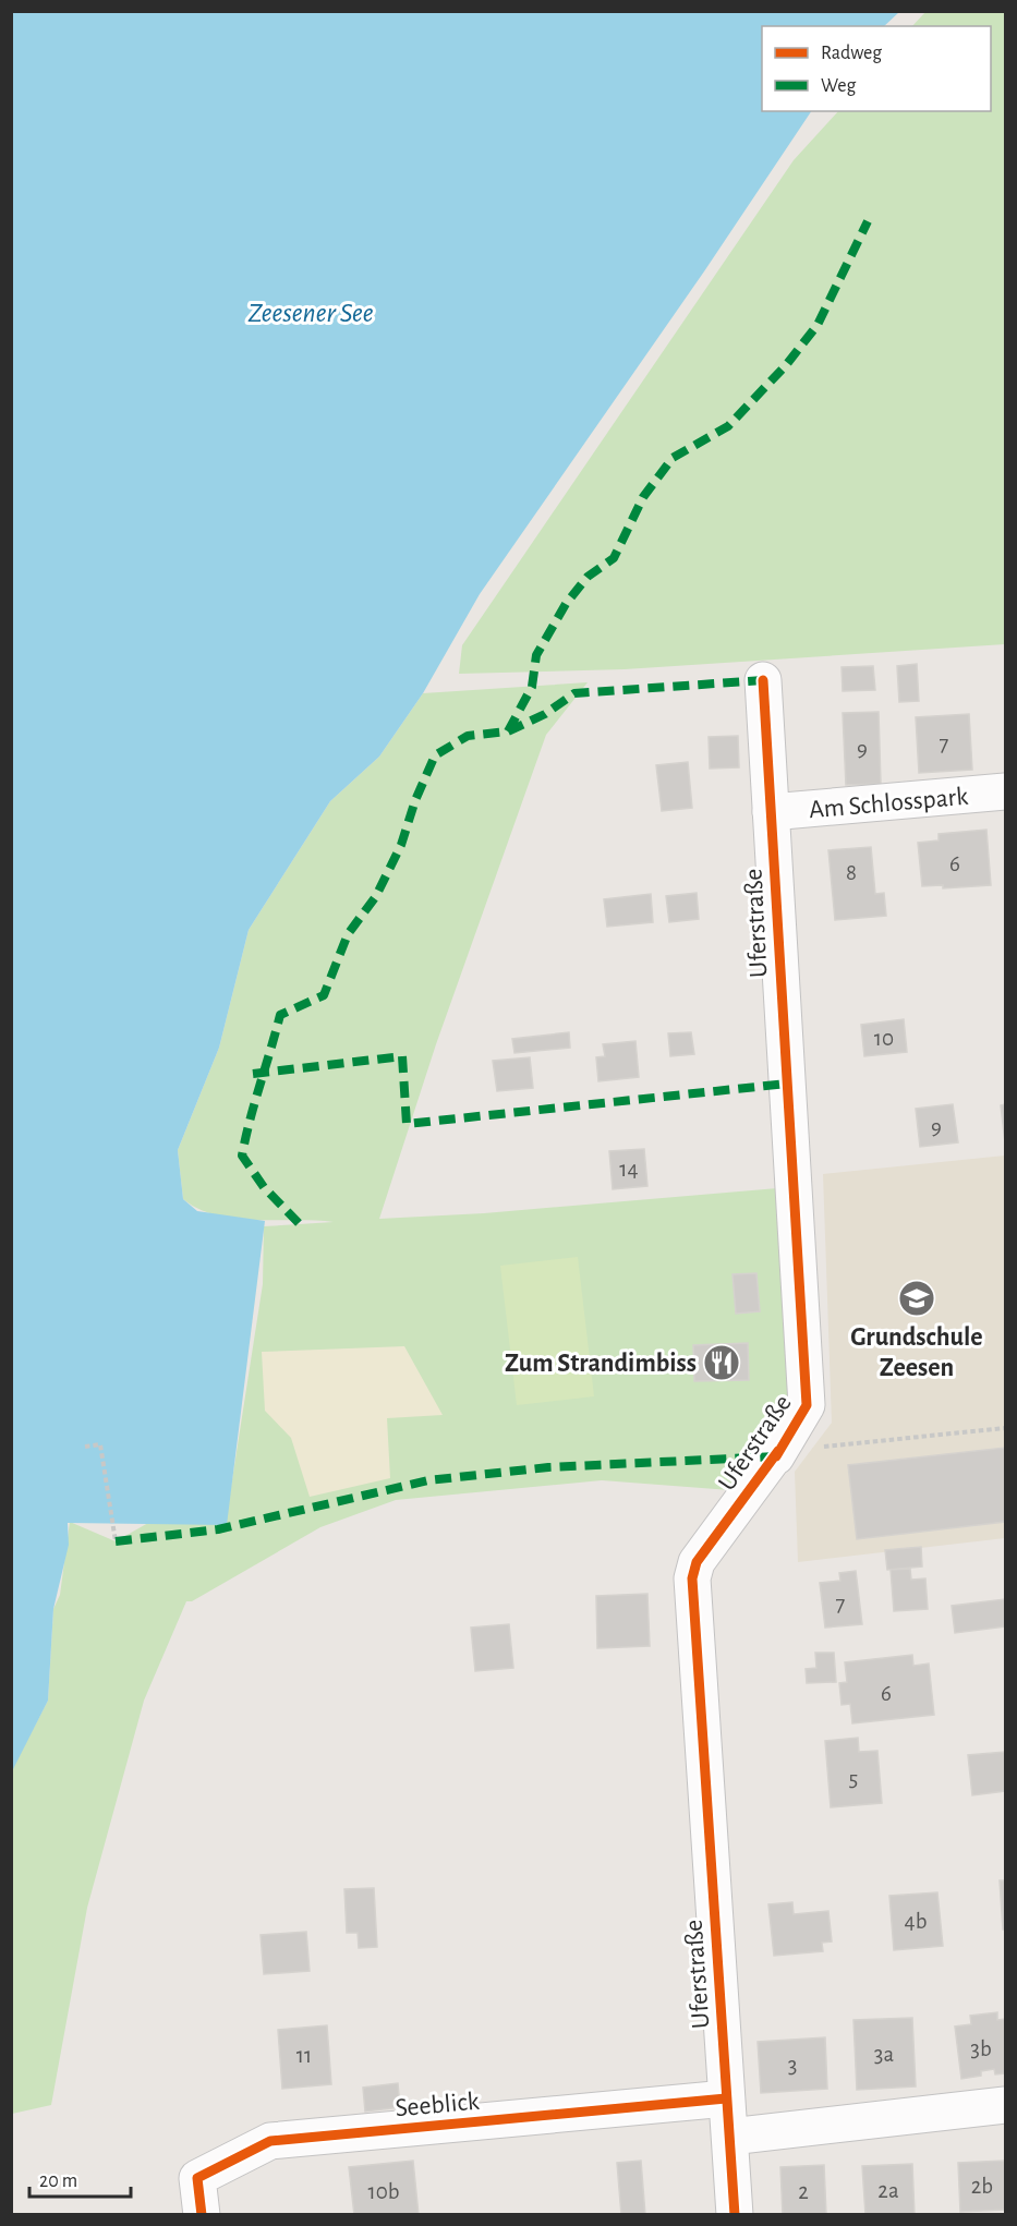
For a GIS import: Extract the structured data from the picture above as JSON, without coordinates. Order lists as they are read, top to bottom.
{
  "streets": {
    "street": ["Am Schlosspark", "Uferstraße", "Seeblick"]
  },
  "crossings": [
    ["Am Schlosspark", "Uferstraße"],
    ["Uferstraße", "Seeblick"]
  ],
  "water": ["Zeesener See"],
  "places": {
    "school or university": ["Grundschule Zeesen"],
    "restaurant": ["Zum Strandimbiss"]
  },
  "house_numbers": [
    "7",
    "9",
    "6",
    "8",
    "10",
    "9",
    "14",
    "7",
    "6",
    "5",
    "4b",
    "3b",
    "3a",
    "11",
    "3",
    "2b",
    "2a",
    "10b",
    "2"
  ],
  "legend": ["Radweg", "Weg"],
  "scale_bar": "20 m"
}
